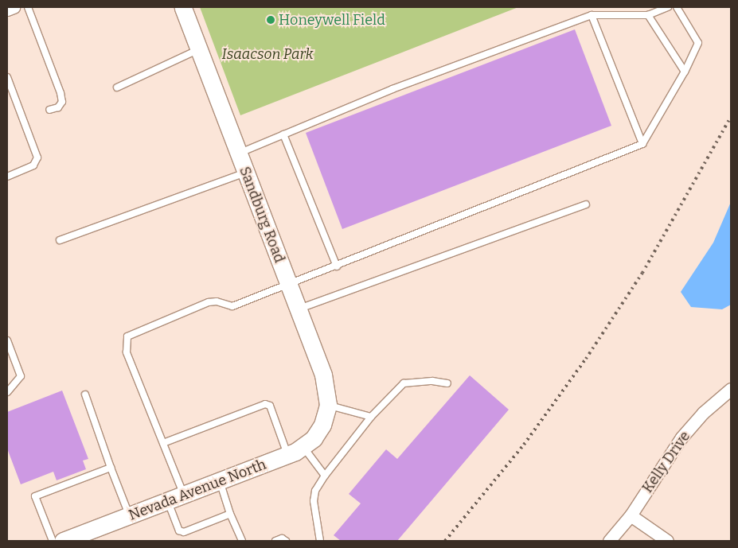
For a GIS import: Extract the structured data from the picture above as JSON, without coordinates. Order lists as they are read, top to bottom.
{
  "streets": {
    "street": ["Sandburg Road", "Kelly Drive", "Nevada Avenue North"]
  },
  "crossings": [
    ["Sandburg Road", "Nevada Avenue North"]
  ],
  "parks": ["Isaacson Park"],
  "places": ["Honeywell Field"]
}
